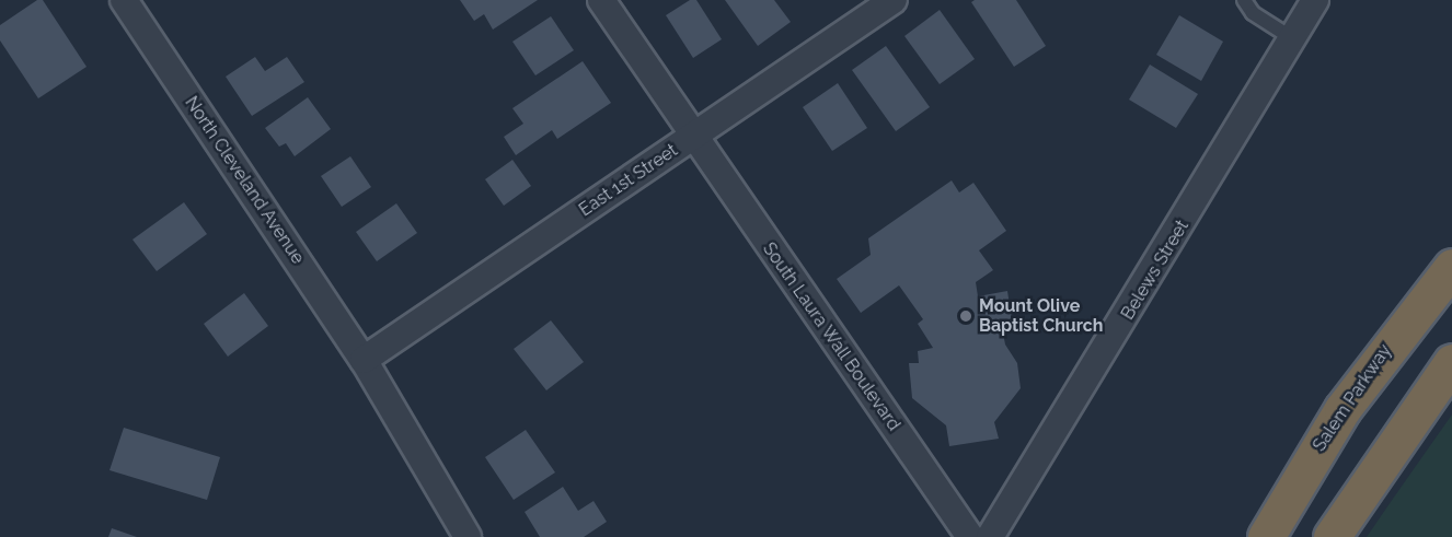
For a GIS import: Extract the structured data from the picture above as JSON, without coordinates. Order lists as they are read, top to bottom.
{
  "streets": {
    "highway": ["Salem Parkway"],
    "street": [
      "North Cleveland Avenue",
      "East 1st Street",
      "Belews Street",
      "South Laura Wall Boulevard"
    ]
  },
  "crossings": [
    ["North Cleveland Avenue", "East 1st Street"],
    ["East 1st Street", "South Laura Wall Boulevard"]
  ],
  "places": ["Mount Olive Baptist Church"]
}
